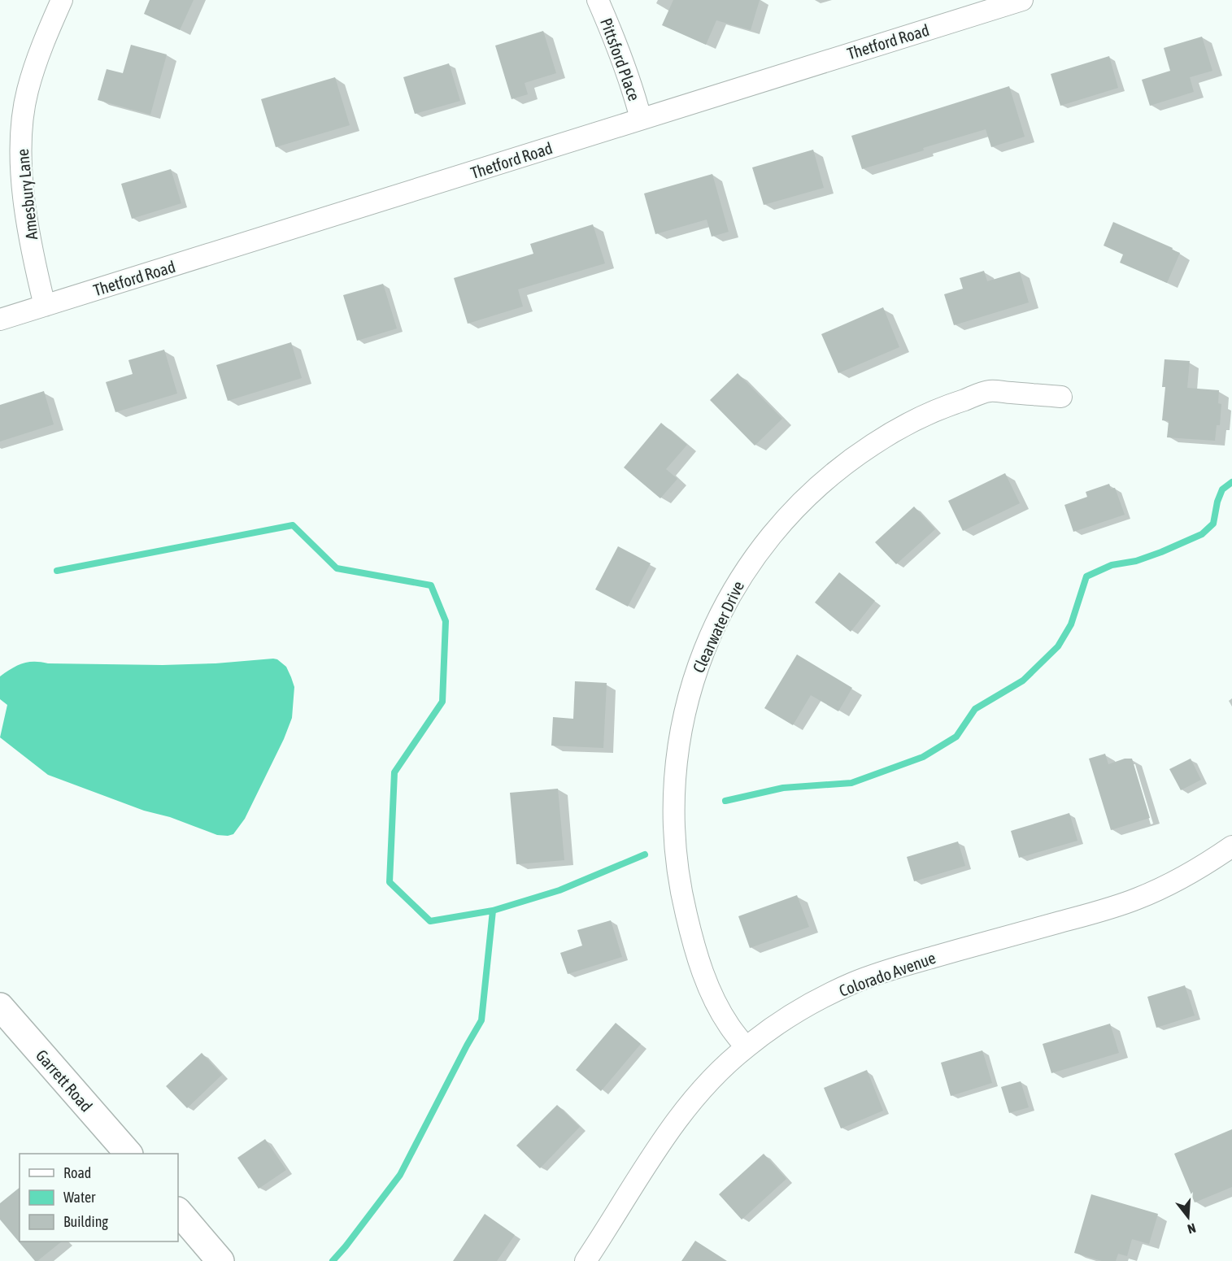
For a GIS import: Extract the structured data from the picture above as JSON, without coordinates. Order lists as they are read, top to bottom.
{
  "streets": {
    "street": [
      "Thetford Road",
      "Pittsford Place",
      "Amesbury Lane",
      "Clearwater Drive",
      "Colorado Avenue",
      "Garrett Road"
    ]
  },
  "crossings": [
    ["Thetford Road", "Pittsford Place"],
    ["Thetford Road", "Amesbury Lane"],
    ["Clearwater Drive", "Colorado Avenue"]
  ],
  "legend": ["Road", "Water", "Building"],
  "north": "bottom"
}
